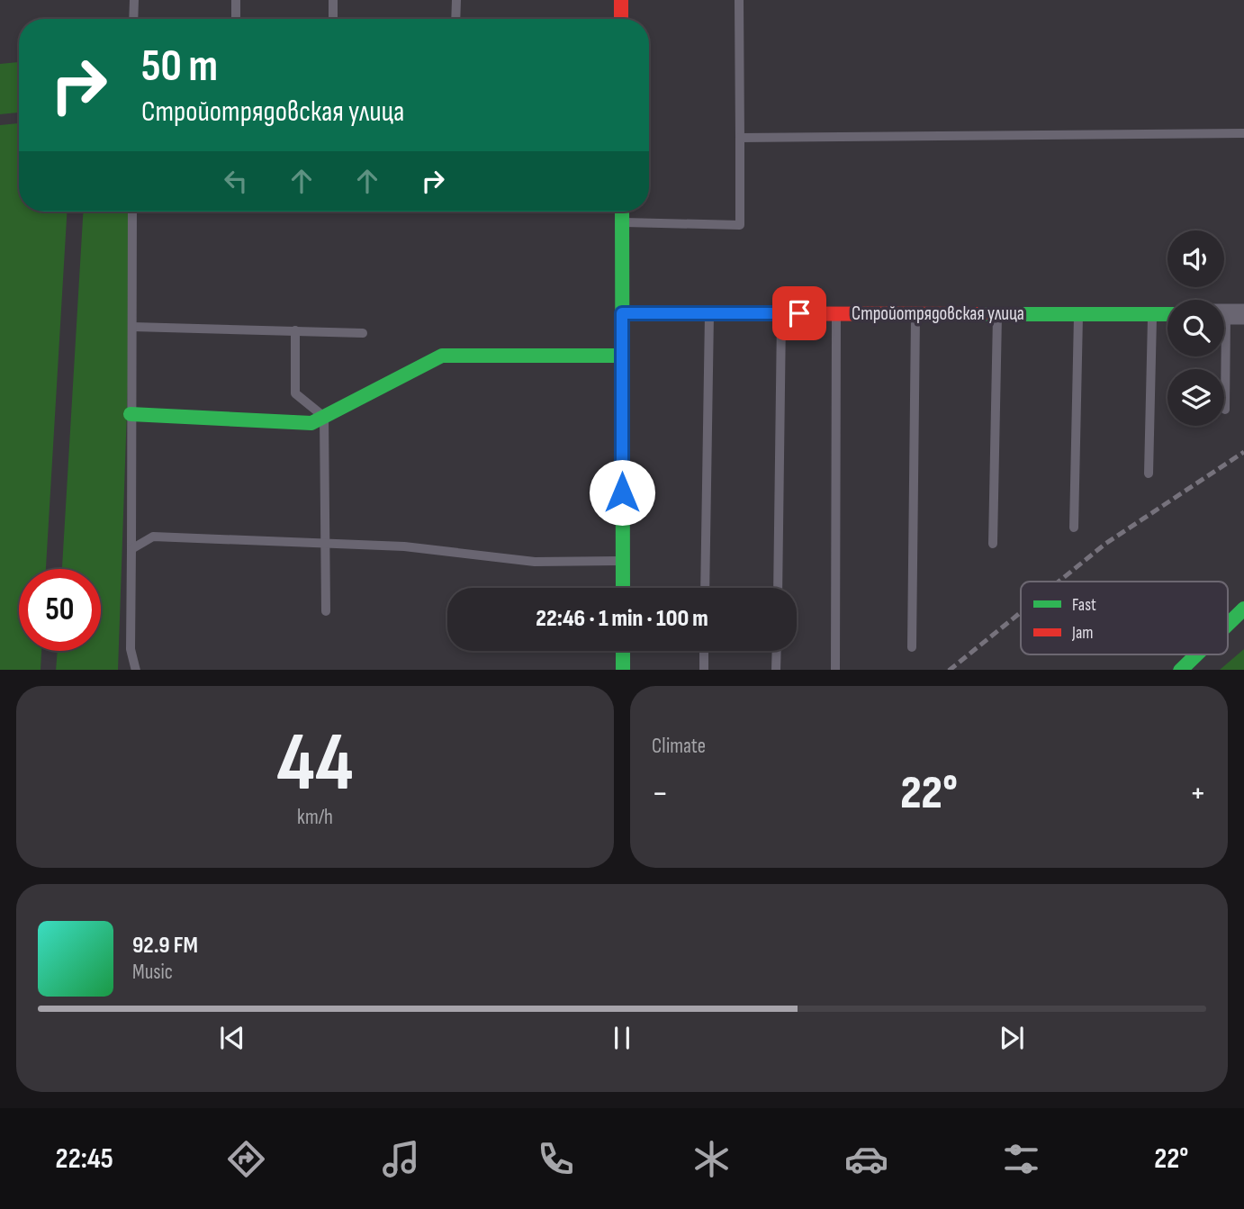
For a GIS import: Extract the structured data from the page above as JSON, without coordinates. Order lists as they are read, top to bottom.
{
  "streets": {
    "street": ["Стройотрядовская улица"]
  },
  "legend": ["Fast", "Jam"],
  "page": {
    "turn": ["50 m", "Стройотрядовская улица"],
    "limit": "50",
    "trip": "22:46 · 1 min · 100 m",
    "tile": [
      ["44", "km/h"],
      "Climate"
    ],
    "heat": ["−", "22°", "+"],
    "song": ["92.9 FM", "Music"],
    "tabs": ["22:45", "22°"]
  }
}
